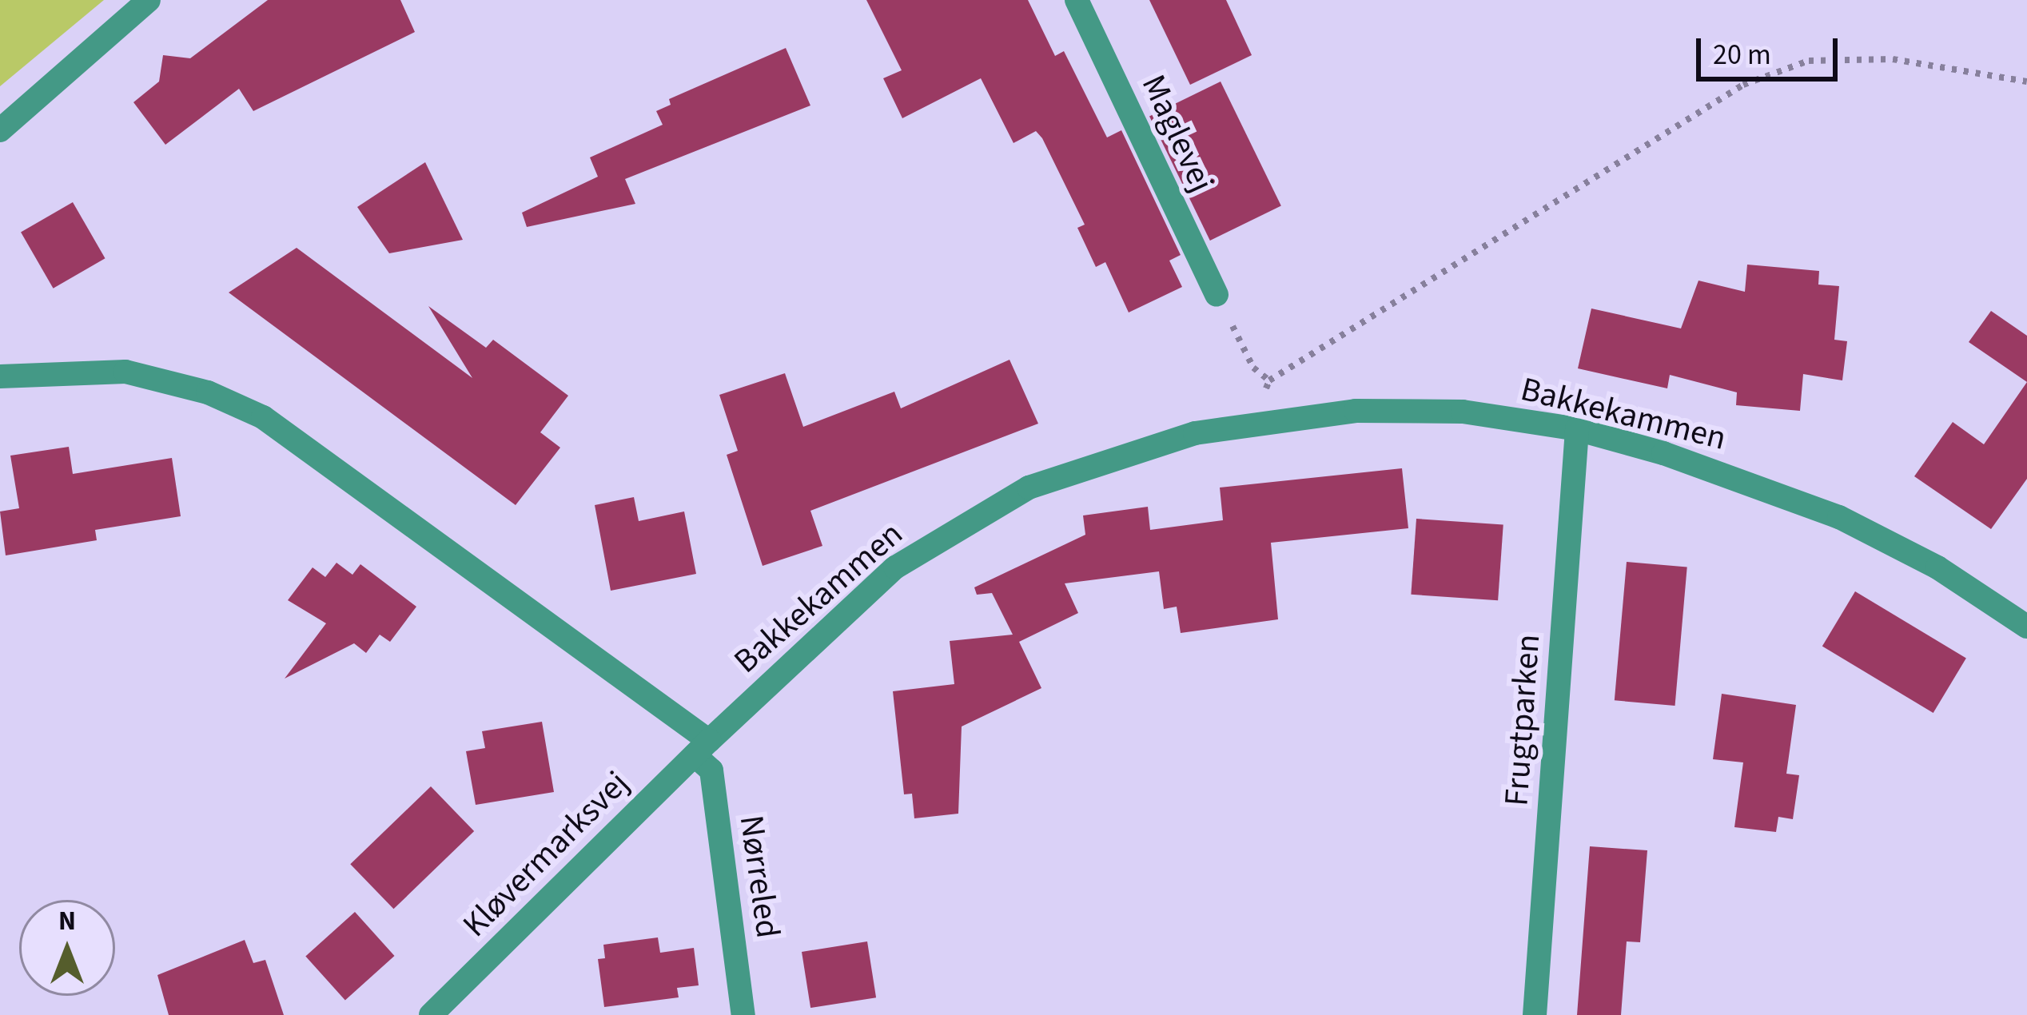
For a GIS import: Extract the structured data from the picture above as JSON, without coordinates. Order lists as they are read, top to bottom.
{
  "streets": {
    "street": [
      "Maglevej",
      "Bakkekammen",
      "Frugtparken",
      "Kløvermarksvej",
      "Nørreled"
    ]
  },
  "crossings": [
    ["Bakkekammen", "Frugtparken"],
    ["Bakkekammen", "Kløvermarksvej"],
    ["Bakkekammen", "Nørreled"],
    ["Kløvermarksvej", "Nørreled"]
  ],
  "scale_bar": "20 m",
  "north": "top"
}
